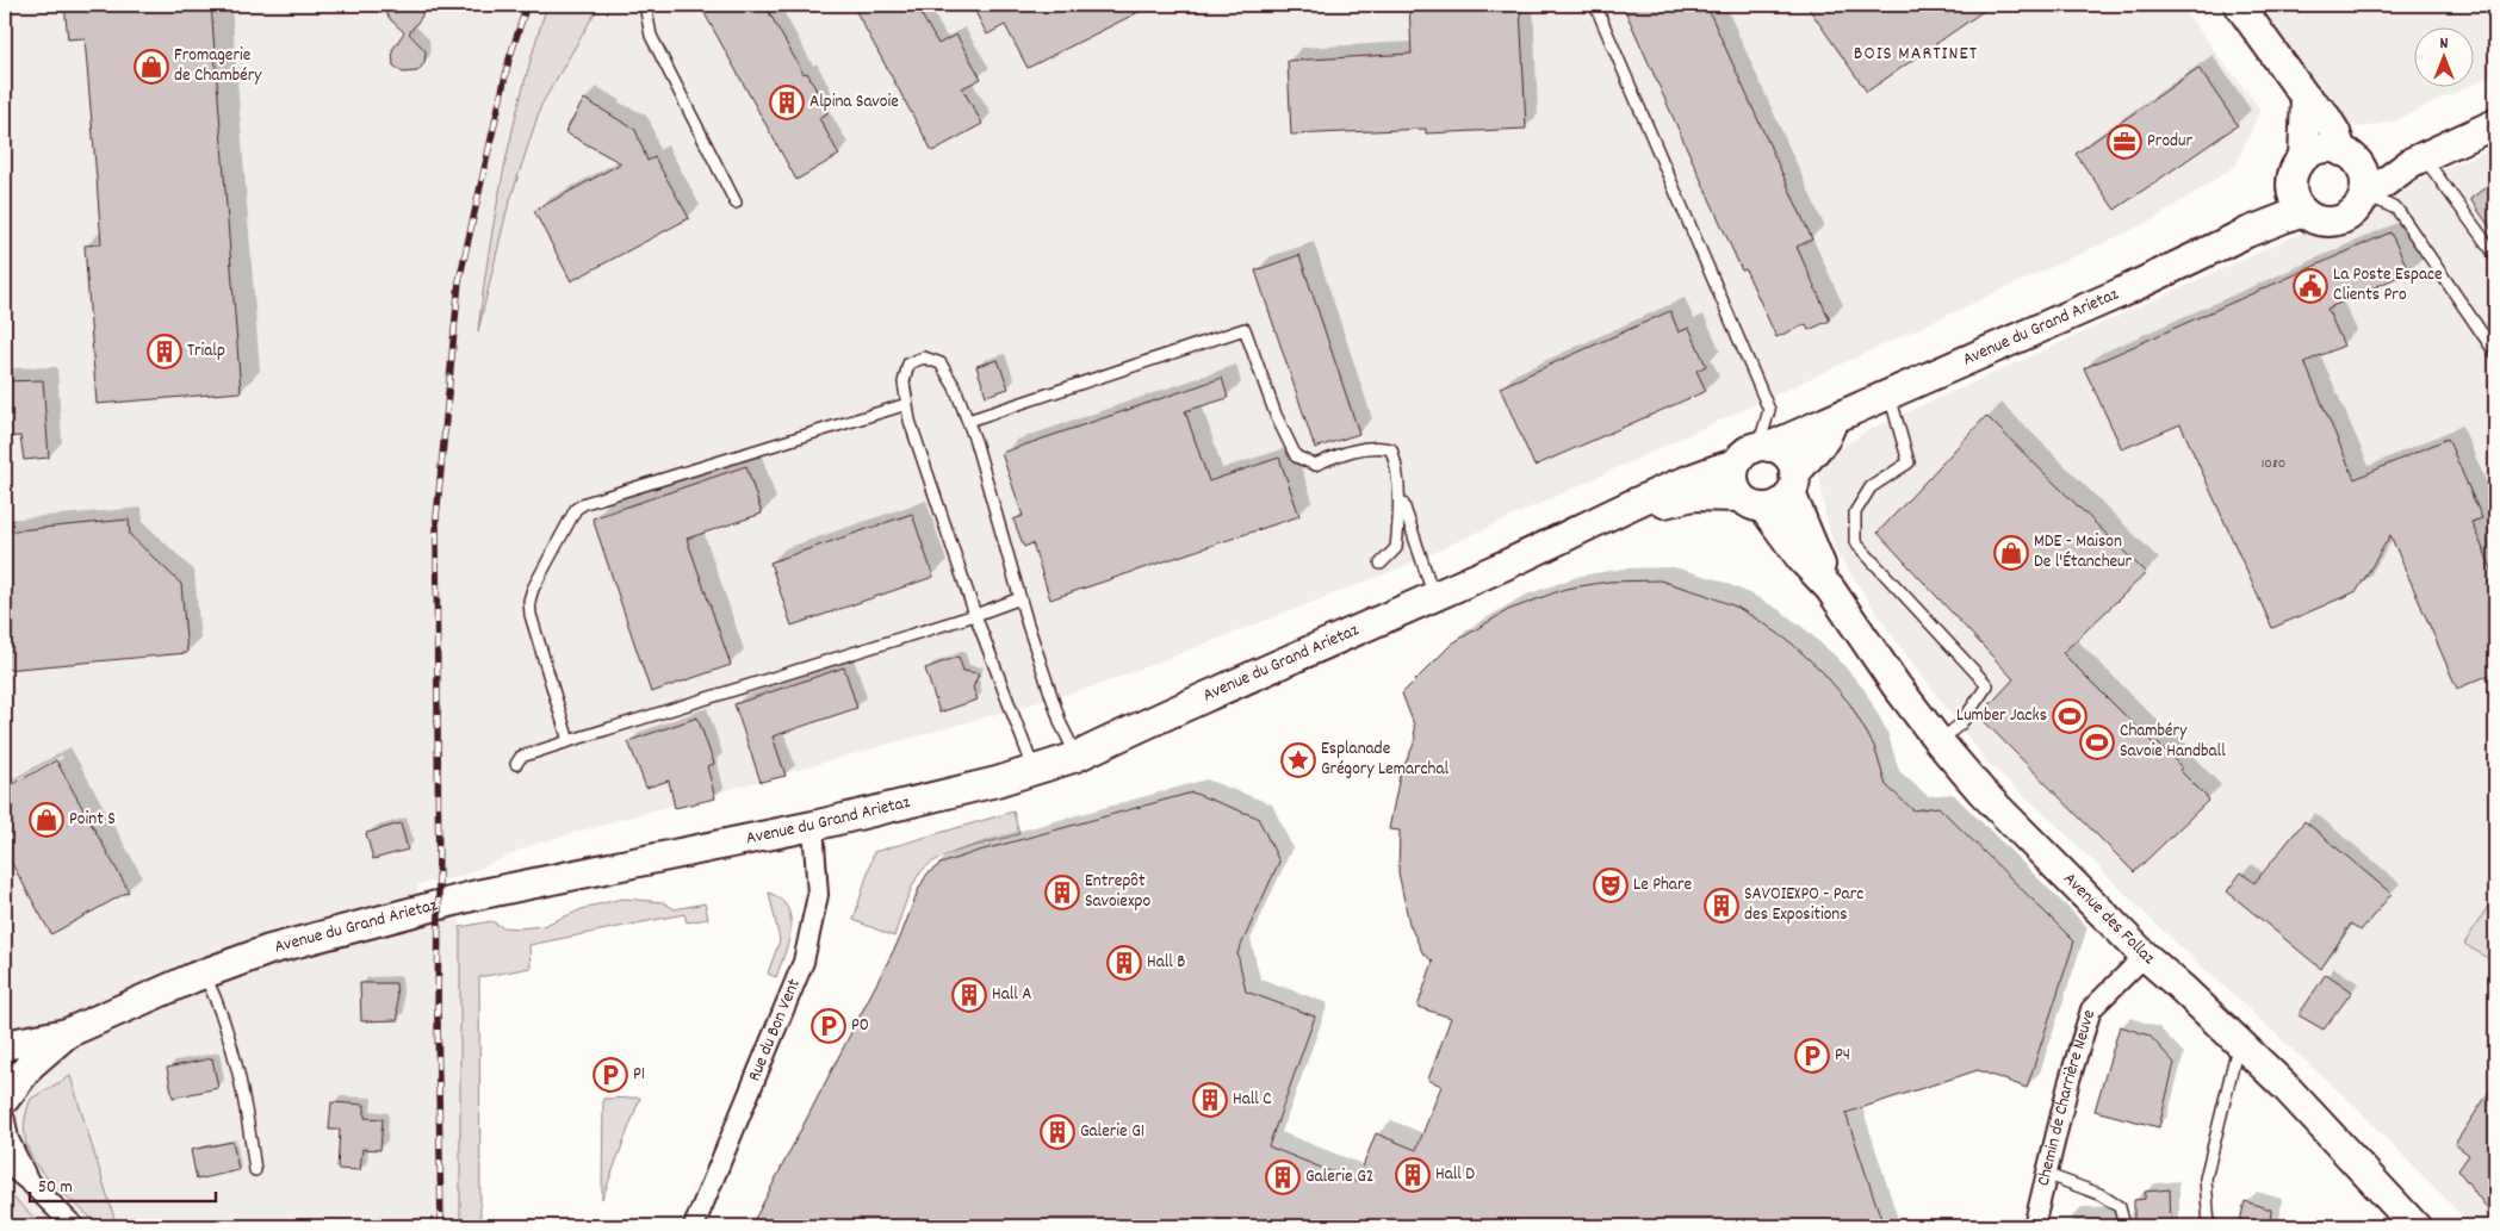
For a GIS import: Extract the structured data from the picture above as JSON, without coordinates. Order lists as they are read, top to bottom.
{
  "streets": {
    "main road": ["Avenue du Grand Arietaz", "Avenue des Follaz"],
    "street": ["Rue du Bon Vent", "Chemin de Charrière Neuve"]
  },
  "crossings": [
    ["Avenue du Grand Arietaz", "Avenue des Follaz"],
    ["Avenue du Grand Arietaz", "Rue du Bon Vent"],
    ["Avenue des Follaz", "Chemin de Charrière Neuve"]
  ],
  "districts": ["BOIS MARTINET"],
  "places": {
    "shop": ["Fromagerie de Chambéry", "MDE - Maison De l'Étancheur", "Point S"],
    "building": [
      "Alpina Savoie",
      "Trialp",
      "Entrepôt Savoiexpo",
      "SAVOIEXPO - Parc des Expositions",
      "Hall B",
      "Hall A",
      "Hall C",
      "Galerie G1",
      "Hall D",
      "Galerie G2"
    ],
    "office": ["Produr"],
    "public building": ["La Poste Espace Clients Pro"],
    "sports": ["Lumber Jacks", "Chambéry Savoie Handball"],
    "place": ["Esplanade Grégory Lemarchal"],
    "theatre": ["Le Phare"],
    "parking": ["P0", "P4", "P1"]
  },
  "house_numbers": ["1080"],
  "scale_bar": "50 m",
  "north": "top"
}
